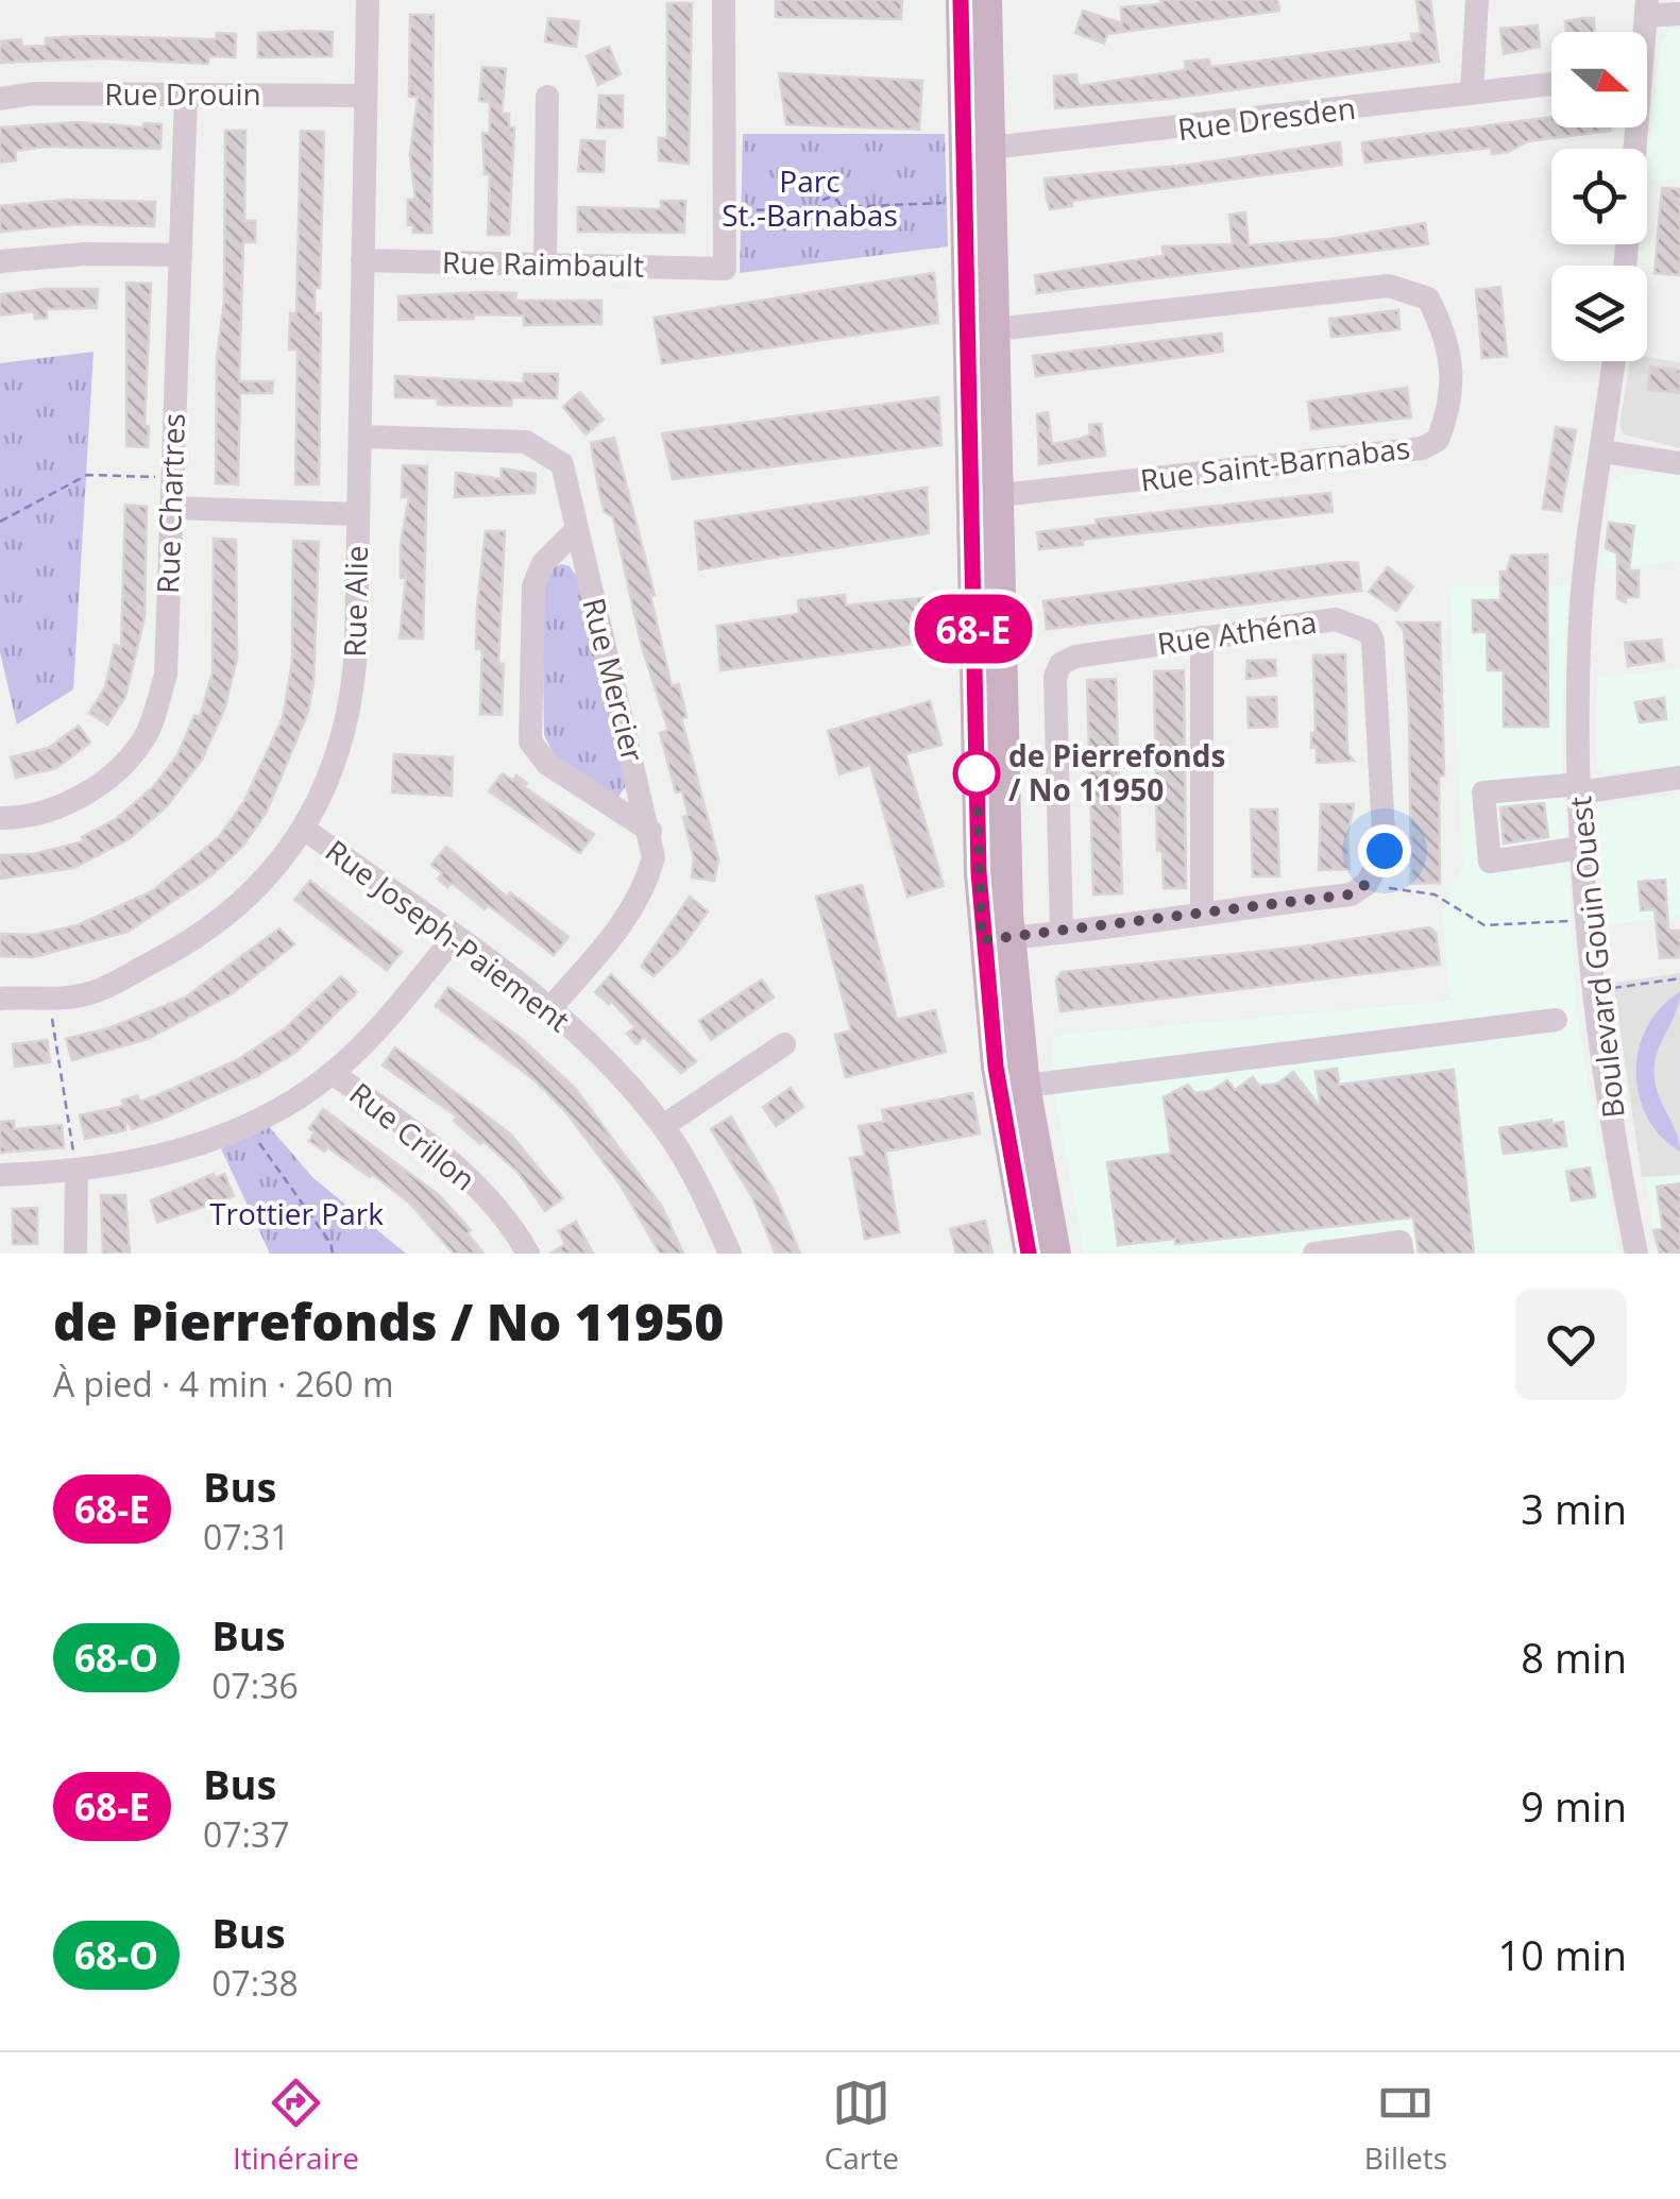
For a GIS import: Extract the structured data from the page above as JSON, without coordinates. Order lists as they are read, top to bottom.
{
  "streets": {
    "street": [
      "Rue Drouin",
      "Rue Dresden",
      "Rue Raimbault",
      "Rue Saint-Barnabas",
      "Rue Chartres",
      "Rue Alie",
      "Rue Athéna",
      "Rue Mercier",
      "Rue Joseph-Paiement",
      "Boulevard Gouin Ouest",
      "Rue Crillon"
    ]
  },
  "crossings": [
    ["Rue Drouin", "Rue Chartres"],
    ["Rue Drouin", "Rue Alie"],
    ["Rue Raimbault", "Rue Alie"],
    ["Rue Alie", "Rue Mercier"],
    ["Rue Alie", "Rue Joseph-Paiement"],
    ["Rue Mercier", "Rue Joseph-Paiement"]
  ],
  "parks": ["Parc St.-Barnabas", "Trottier Park"],
  "places": ["de Pierrefonds / No 11950"],
  "lines": ["bus line 68-E"],
  "north": "right",
  "page": {
    "on_map": "68-E",
    "heading": ["de Pierrefonds / No 11950", "À pied · 4 min · 260 m"],
    "list": [
      {
        "mark": "68-E",
        "name": "Bus",
        "note": "07:31",
        "value": "3 min"
      },
      {
        "mark": "68-O",
        "name": "Bus",
        "note": "07:36",
        "value": "8 min"
      },
      {
        "mark": "68-E",
        "name": "Bus",
        "note": "07:37",
        "value": "9 min"
      },
      {
        "mark": "68-O",
        "name": "Bus",
        "note": "07:38",
        "value": "10 min"
      }
    ],
    "tabs": ["Itinéraire", "Carte", "Billets"]
  }
}
